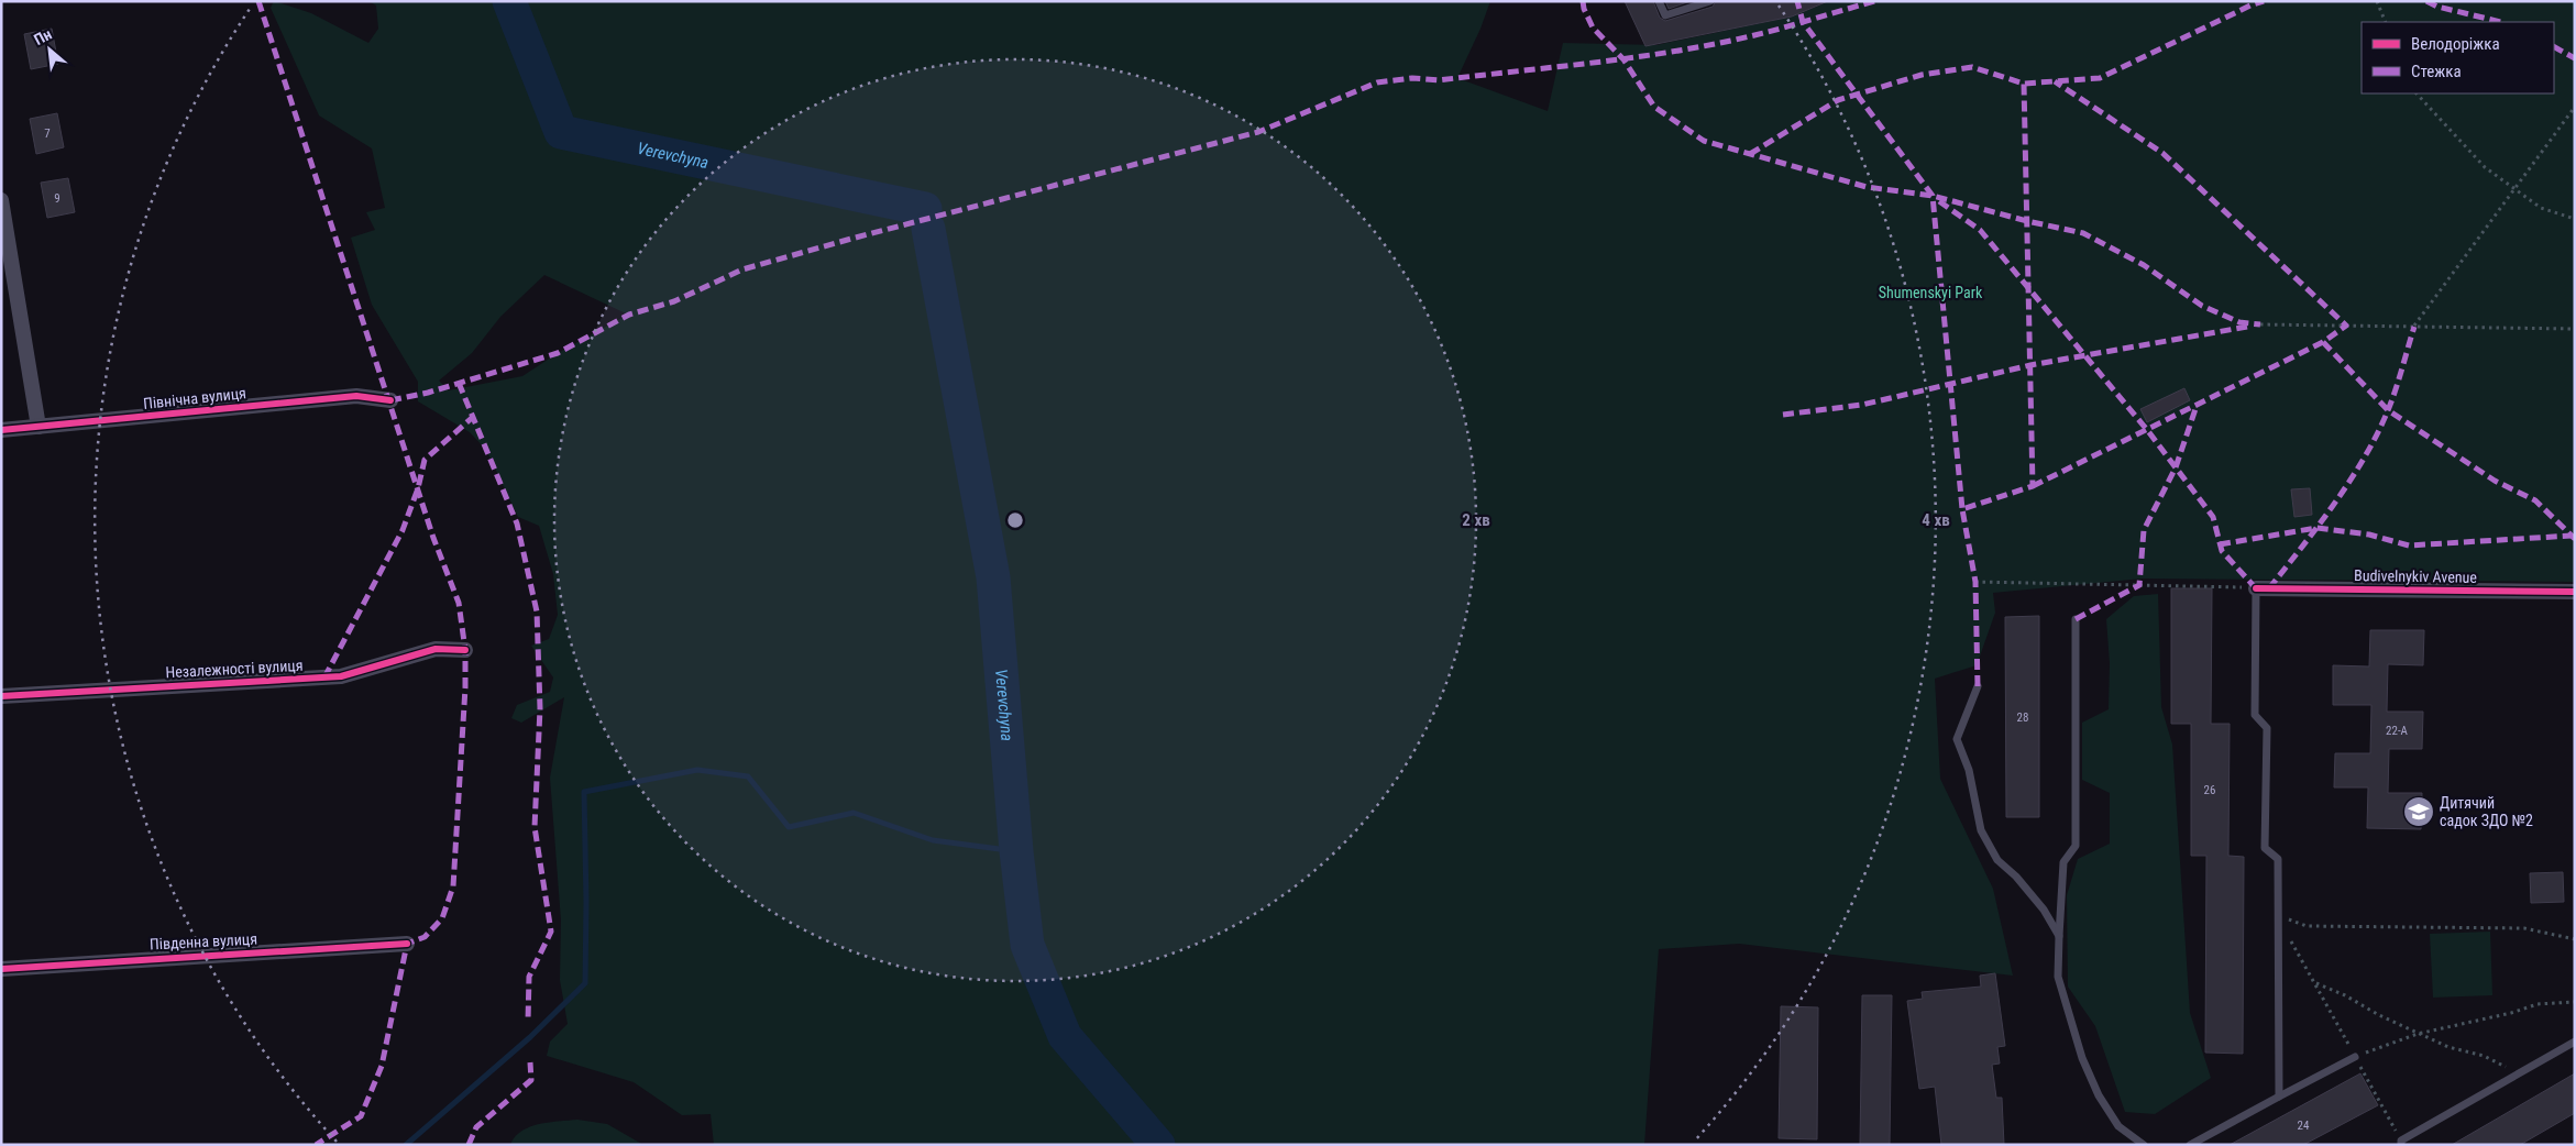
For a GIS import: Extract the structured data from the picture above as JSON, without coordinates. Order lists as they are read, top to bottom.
{
  "streets": {
    "street": [
      "Північна вулиця",
      "Budivelnykiv Avenue",
      "Незалежності вулиця",
      "Південна вулиця"
    ]
  },
  "water": ["Verevchyna"],
  "parks": ["Shumenskyi Park"],
  "places": {
    "school or university": ["Дитячий садок ЗДО №2"]
  },
  "house_numbers": [
    "7",
    "9",
    "28",
    "22-А",
    "26",
    "24"
  ],
  "legend": ["Велодоріжка", "Стежка"],
  "north": "top left",
  "rings": ["2 хв", "4 хв"]
}
